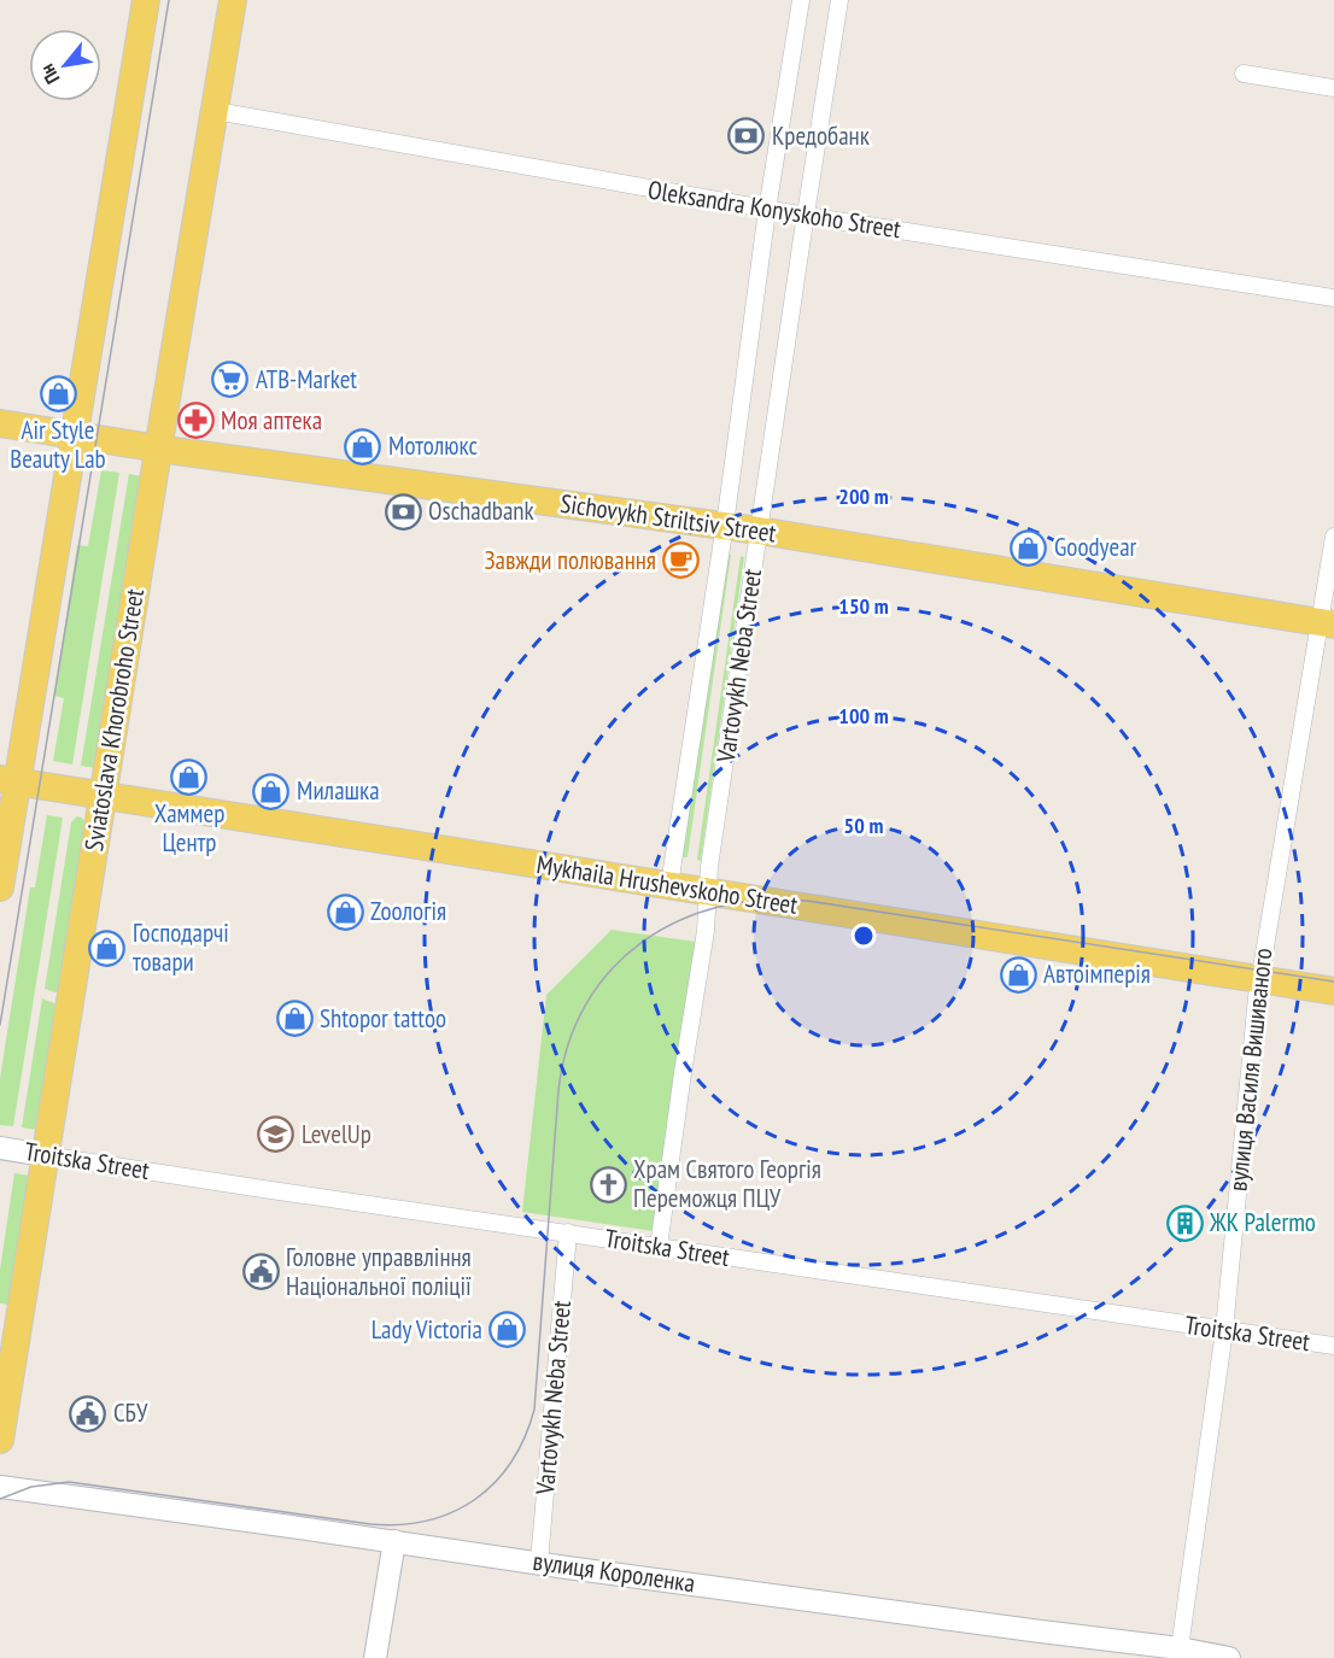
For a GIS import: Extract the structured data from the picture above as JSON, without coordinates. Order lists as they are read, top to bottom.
{
  "streets": {
    "main road": ["Sichovykh Striltsiv Street", "Sviatoslava Khorobroho Street", "Mykhaila Hrushevskoho Street"],
    "street": [
      "Oleksandra Konyskoho Street",
      "Vartovykh Neba Street",
      "вулиця Василя Вишиваного",
      "Troitska Street",
      "вулиця Короленка"
    ]
  },
  "crossings": [
    ["Oleksandra Konyskoho Street", "Vartovykh Neba Street"],
    ["Oleksandra Konyskoho Street", "Sviatoslava Khorobroho Street"],
    ["Sichovykh Striltsiv Street", "Vartovykh Neba Street"],
    ["Sichovykh Striltsiv Street", "Sviatoslava Khorobroho Street"],
    ["Sichovykh Striltsiv Street", "вулиця Василя Вишиваного"],
    ["Vartovykh Neba Street", "Mykhaila Hrushevskoho Street"],
    ["Vartovykh Neba Street", "Troitska Street"],
    ["Vartovykh Neba Street", "вулиця Короленка"],
    ["Sviatoslava Khorobroho Street", "Mykhaila Hrushevskoho Street"],
    ["Sviatoslava Khorobroho Street", "Troitska Street"],
    ["Mykhaila Hrushevskoho Street", "вулиця Василя Вишиваного"],
    ["вулиця Василя Вишиваного", "Troitska Street"],
    ["вулиця Василя Вишиваного", "вулиця Короленка"]
  ],
  "places": {
    "bank": ["Кредобанк", "Oschadbank"],
    "supermarket": ["ATB-Market"],
    "shop": [
      "Air Style Beauty Lab",
      "Мотолюкс",
      "Goodyear",
      "Хаммер Центр",
      "Милашка",
      "Zooлогія",
      "Господарчі товари",
      "Автоімперія",
      "Shtopor tattoo",
      "Lady Victoria"
    ],
    "pharmacy": ["Моя аптека"],
    "cafe": ["Завжди полювання"],
    "school or university": ["LevelUp"],
    "church": ["Храм Святого Георгія Переможця ПЦУ"],
    "building": ["ЖК Palermo"],
    "public building": ["Головне управвління Національної поліції", "СБУ"]
  },
  "north": "bottom left",
  "rings": [
    "200 m",
    "150 m",
    "100 m",
    "50 m"
  ]
}
